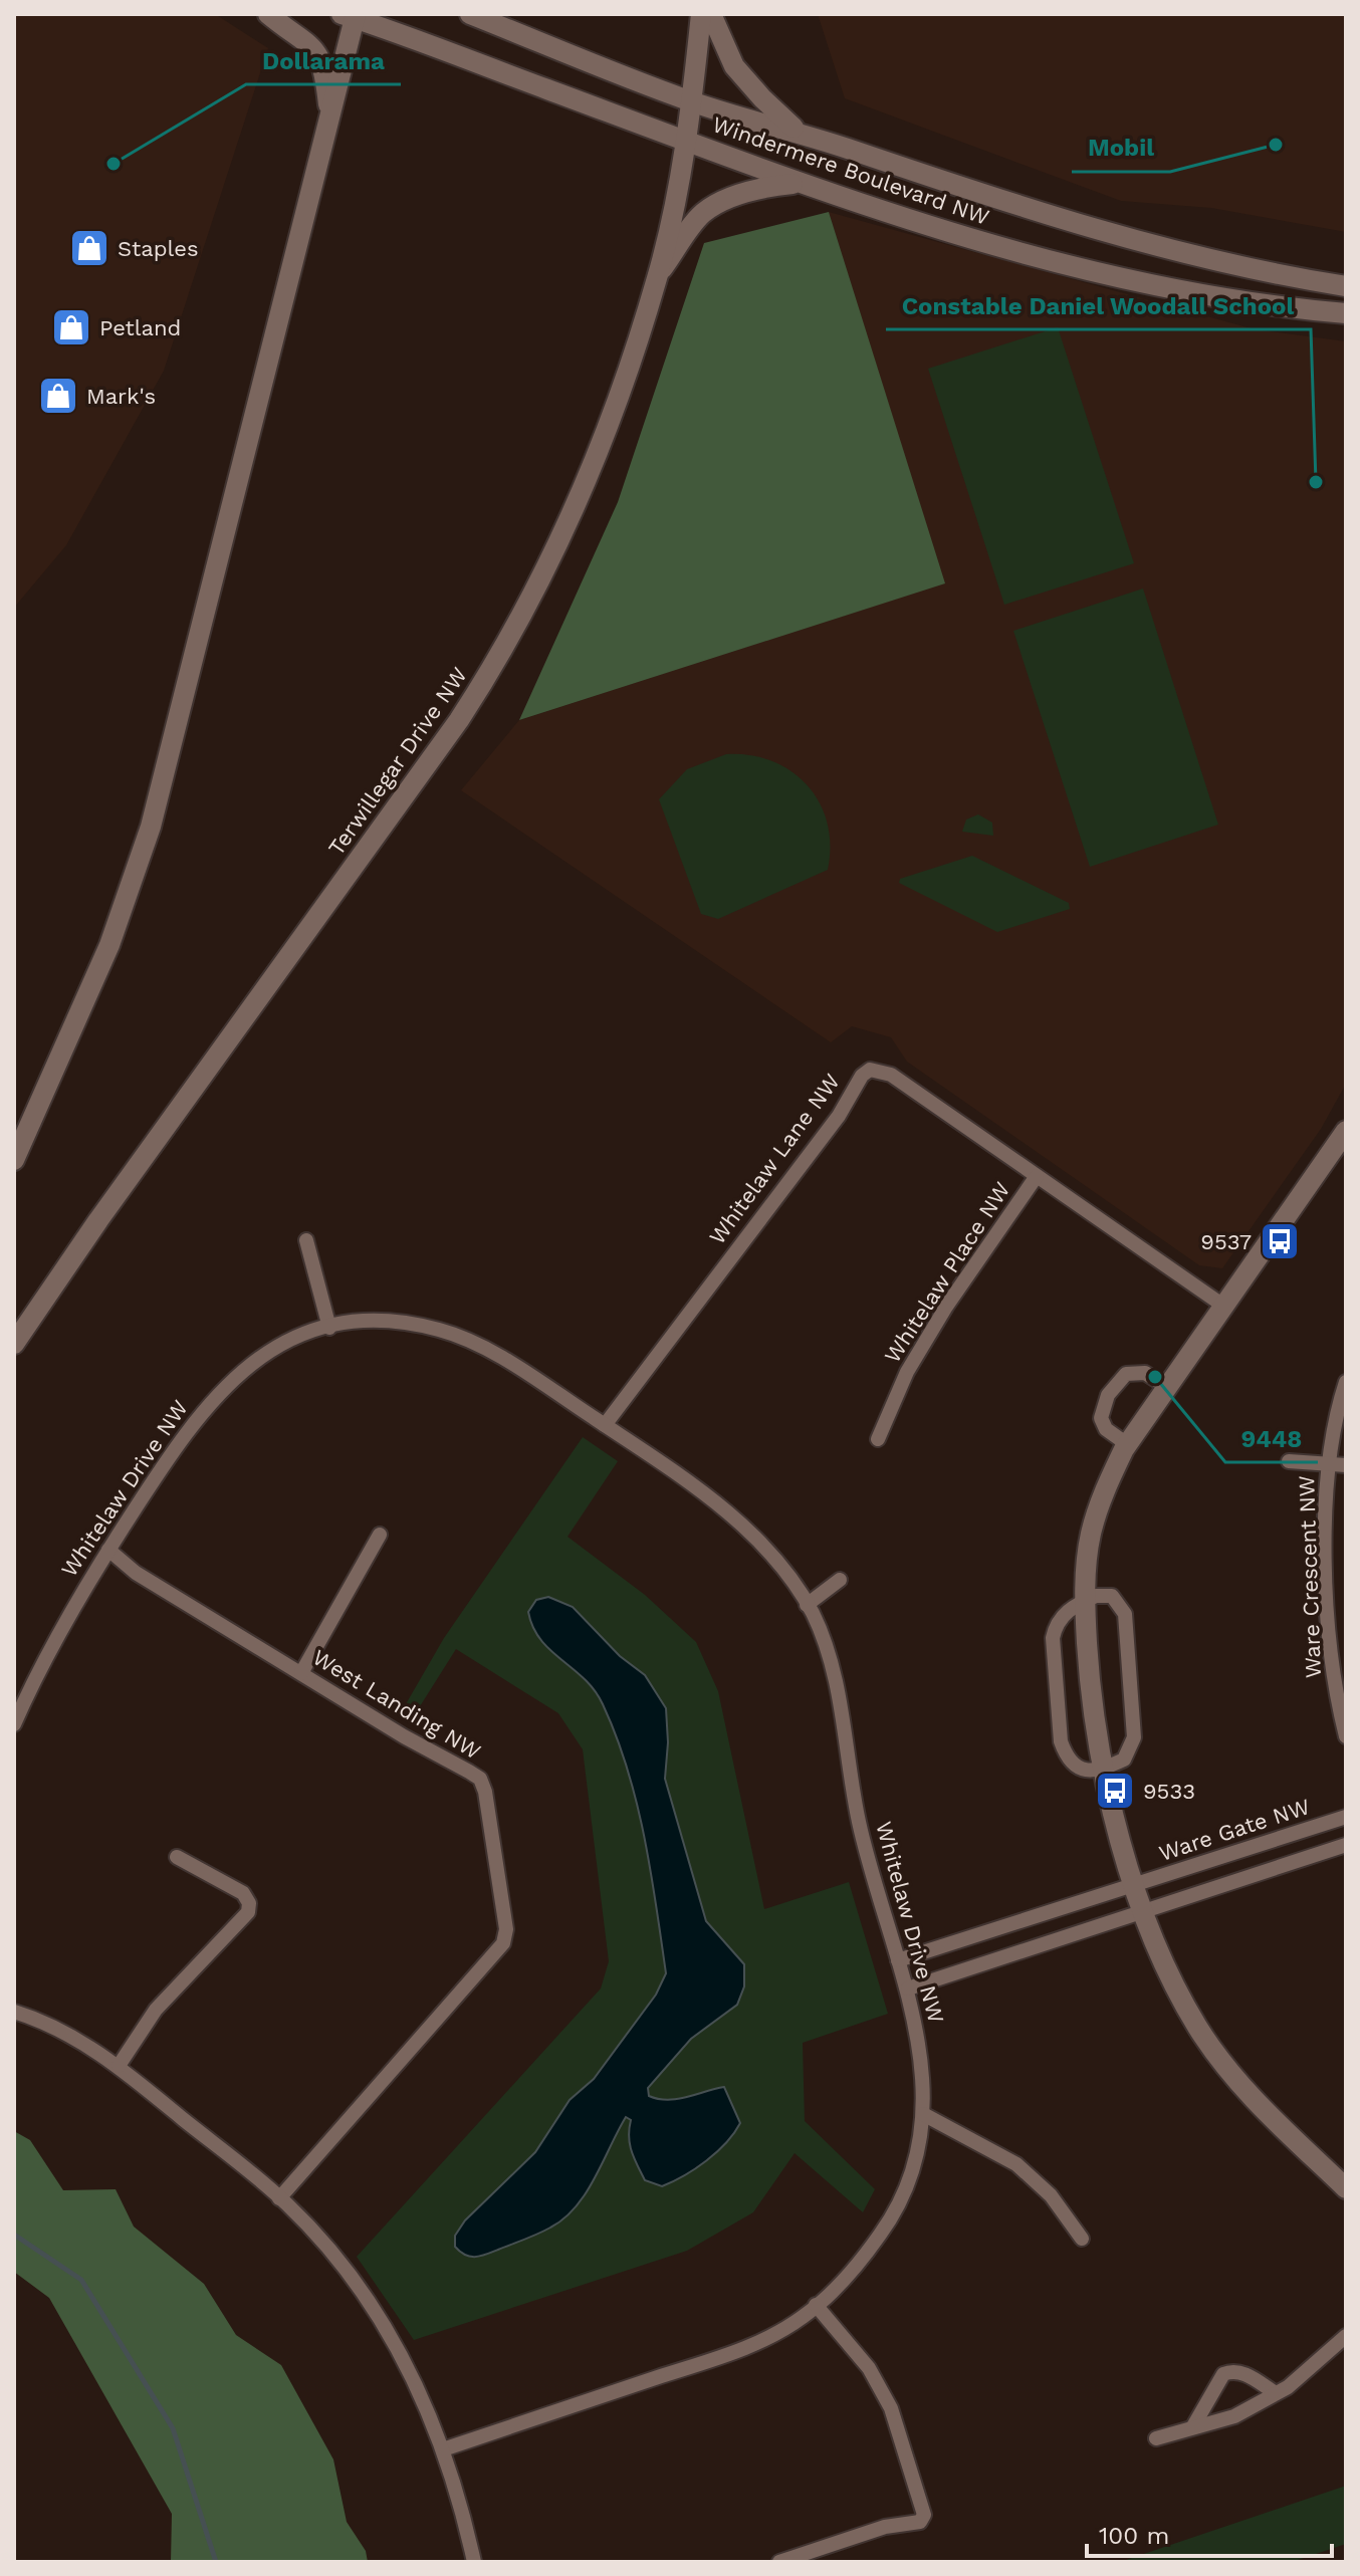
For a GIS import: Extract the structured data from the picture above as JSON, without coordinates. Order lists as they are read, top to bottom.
{
  "streets": {
    "main road": ["Windermere Boulevard NW", "Terwillegar Drive NW"],
    "street": [
      "Whitelaw Lane NW",
      "Whitelaw Place NW",
      "Whitelaw Drive NW",
      "Ware Crescent NW",
      "West Landing NW",
      "Ware Gate NW"
    ]
  },
  "crossings": [
    ["Windermere Boulevard NW", "Terwillegar Drive NW"],
    ["Whitelaw Lane NW", "Whitelaw Place NW"],
    ["Whitelaw Lane NW", "Whitelaw Drive NW"],
    ["Whitelaw Drive NW", "West Landing NW"],
    ["Whitelaw Drive NW", "Ware Gate NW"]
  ],
  "places": {
    "other": [
      "Mobil",
      "Dollarama",
      "Constable Daniel Woodall School",
      "9448"
    ],
    "shop": ["Staples", "Petland", "Mark's"],
    "bus stop": ["9537", "9533"]
  },
  "scale_bar": "100 m"
}
